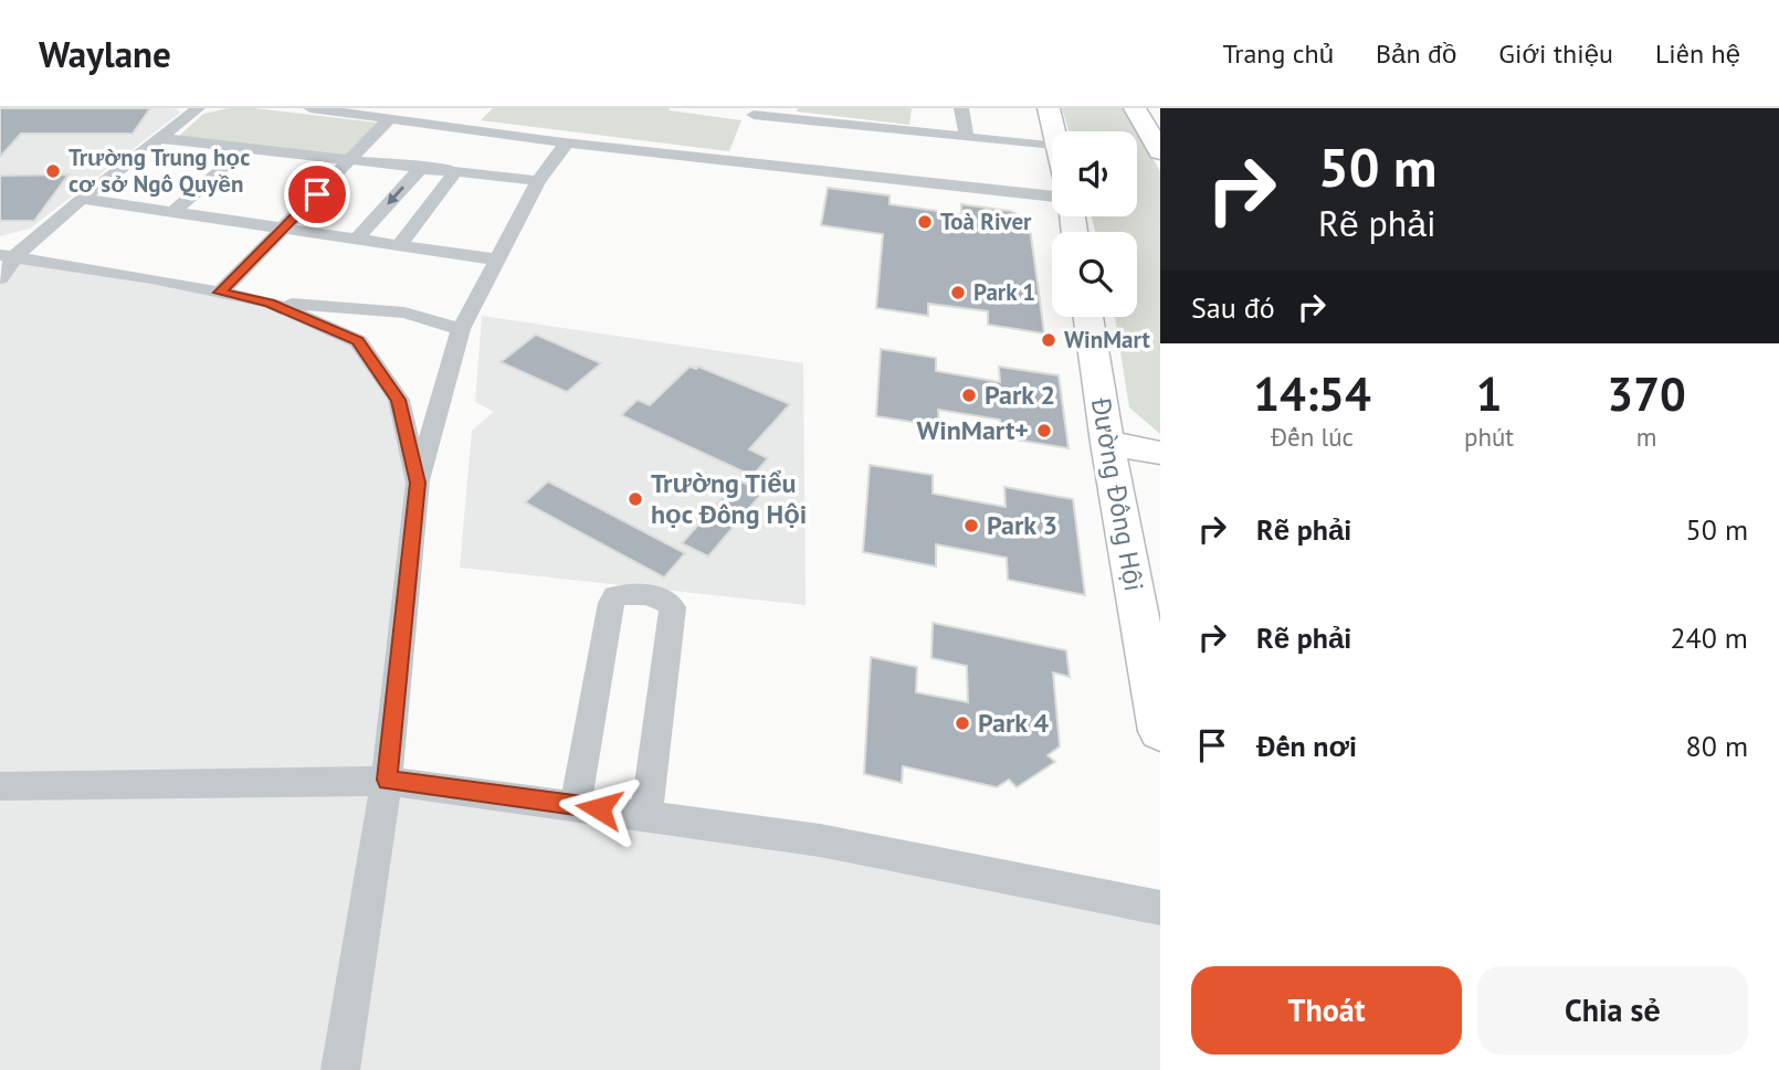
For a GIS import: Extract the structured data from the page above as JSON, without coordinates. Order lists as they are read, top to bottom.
{
  "streets": {
    "street": ["Đường Đông Hội"]
  },
  "places": [
    "Trường Trung học cơ sở Ngô Quyền",
    "Toà River",
    "Park 1",
    "WinMart",
    "Park 2",
    "WinMart+",
    "Trường Tiểu học Đông Hội",
    "Park 3",
    "Park 4"
  ],
  "page": {
    "header": "Waylane",
    "nav": [
      "Trang chủ",
      "Bản đồ",
      "Giới thiệu",
      "Liên hệ"
    ],
    "turn": ["50 m", "Rẽ phải"],
    "then": "Sau đó",
    "eta": [
      "14:54",
      "Đến lúc",
      "1",
      "phút",
      "370",
      "m"
    ],
    "list": [
      {
        "name": "Rẽ phải",
        "value": "50 m"
      },
      {
        "name": "Rẽ phải",
        "value": "240 m"
      },
      {
        "name": "Đến nơi",
        "value": "80 m"
      }
    ],
    "buttons": ["Thoát", "Chia sẻ"]
  }
}
